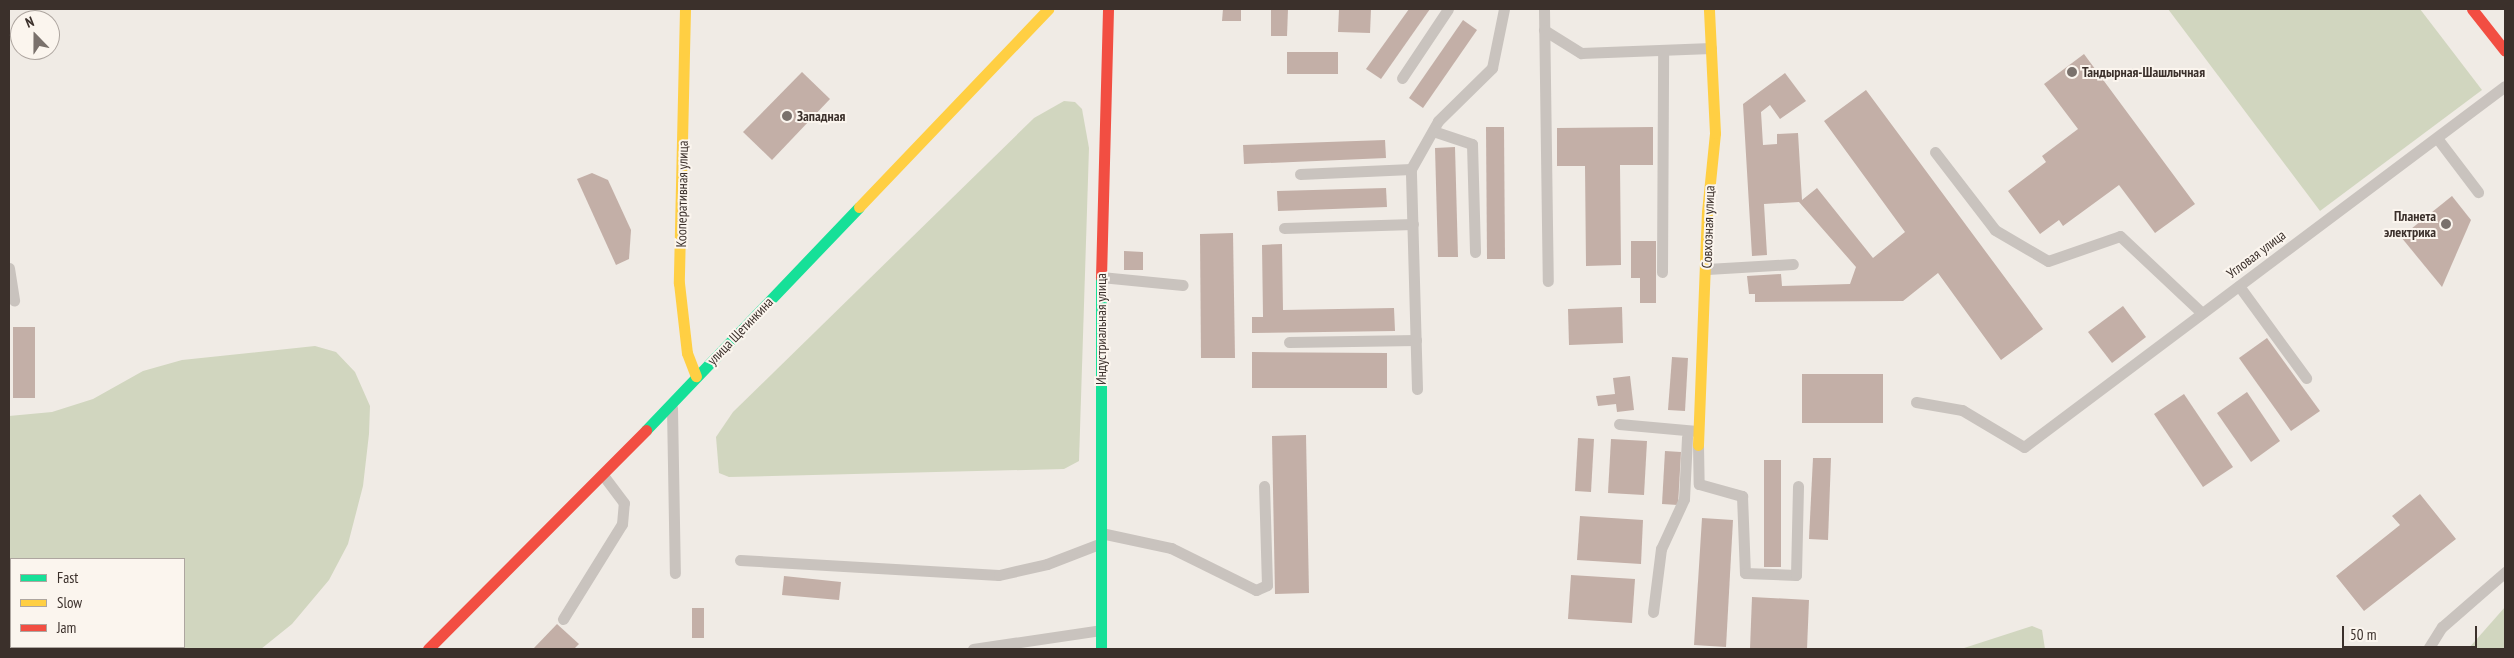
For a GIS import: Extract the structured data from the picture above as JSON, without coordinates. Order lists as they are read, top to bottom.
{
  "streets": {
    "street": [
      "Кооперативная улица",
      "Совхозная улица",
      "Индустриальная улица",
      "улица Щетинкина"
    ],
    "lane": ["Угловая улица"]
  },
  "crossings": [
    ["Кооперативная улица", "улица Щетинкина"]
  ],
  "places": ["Тандырная-Шашлычная", "Западная", "Планета электрика"],
  "legend": ["Fast", "Slow", "Jam"],
  "scale_bar": "50 m",
  "north": "top"
}
